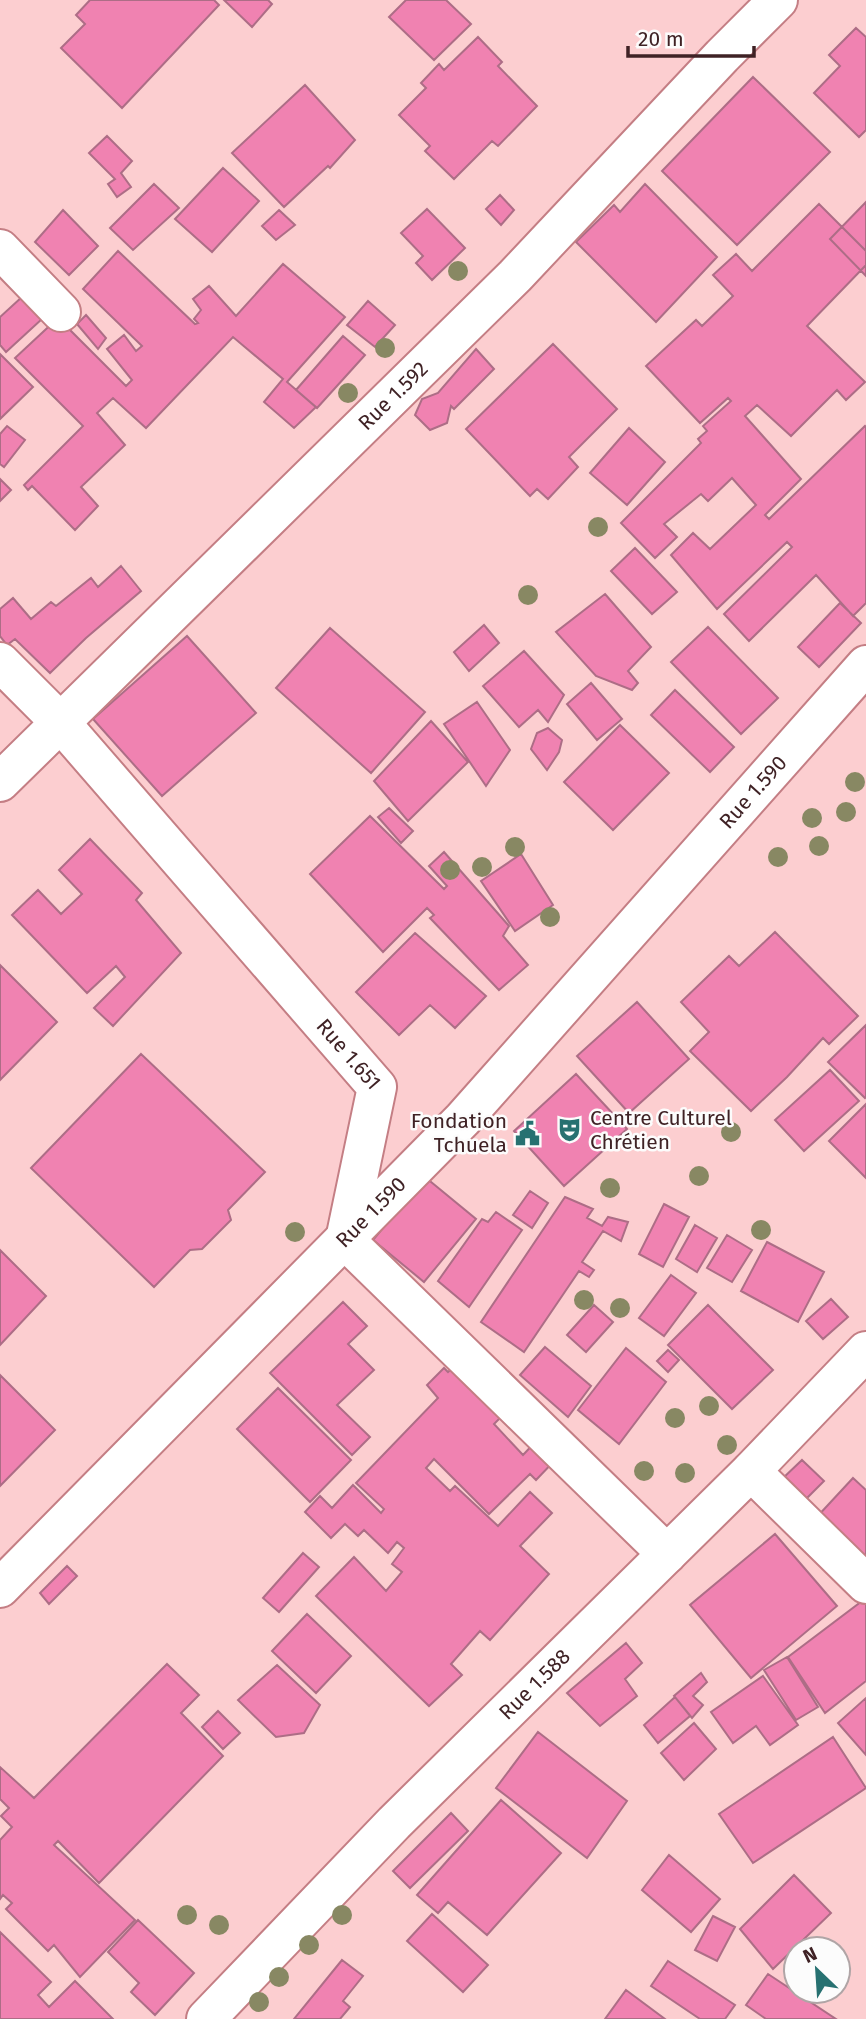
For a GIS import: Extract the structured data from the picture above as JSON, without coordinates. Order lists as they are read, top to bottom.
{
  "streets": {
    "street": [
      "Rue 1.592",
      "Rue 1.590",
      "Rue 1.651",
      "Rue 1.588"
    ]
  },
  "crossings": [
    ["Rue 1.592", "Rue 1.651"],
    ["Rue 1.590", "Rue 1.651"]
  ],
  "places": {
    "theatre": ["Centre Culturel Chrétien"],
    "public building": ["Fondation Tchuela"]
  },
  "scale_bar": "20 m",
  "north": "top left"
}
